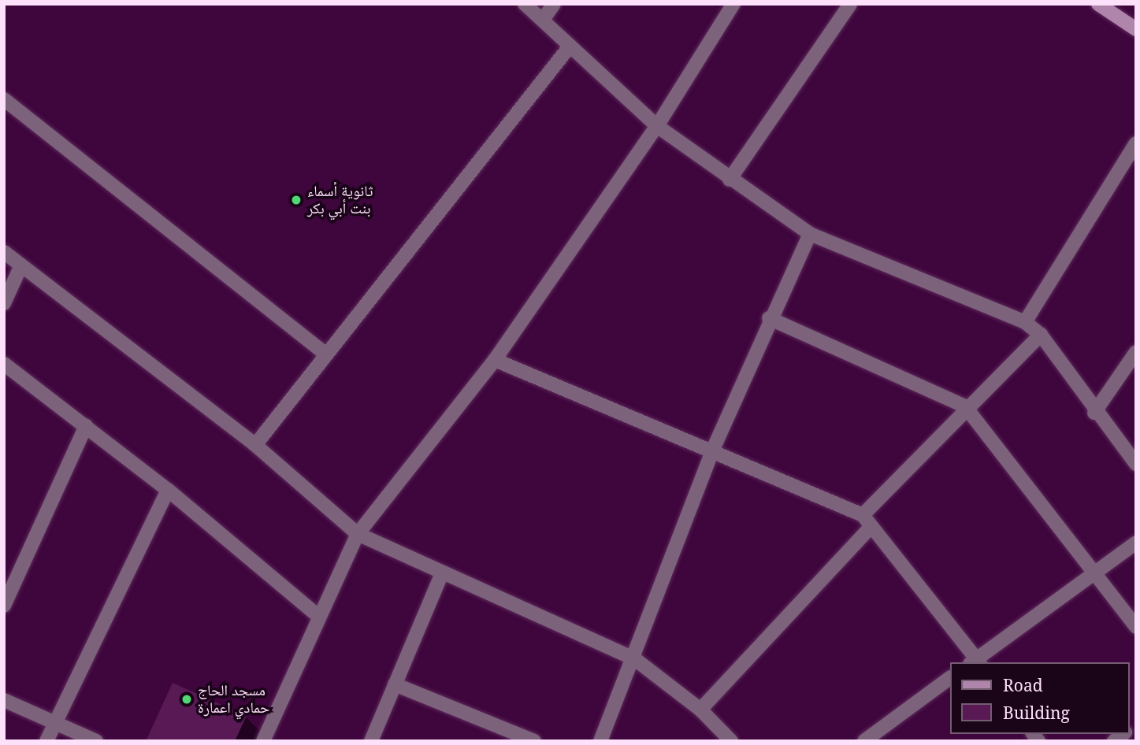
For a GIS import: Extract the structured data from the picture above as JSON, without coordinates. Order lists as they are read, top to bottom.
{
  "places": ["ثانوية أسماء بنت أبي بكر", "مسجد الحاج حمادي اعمارة"],
  "legend": ["Road", "Building"]
}
